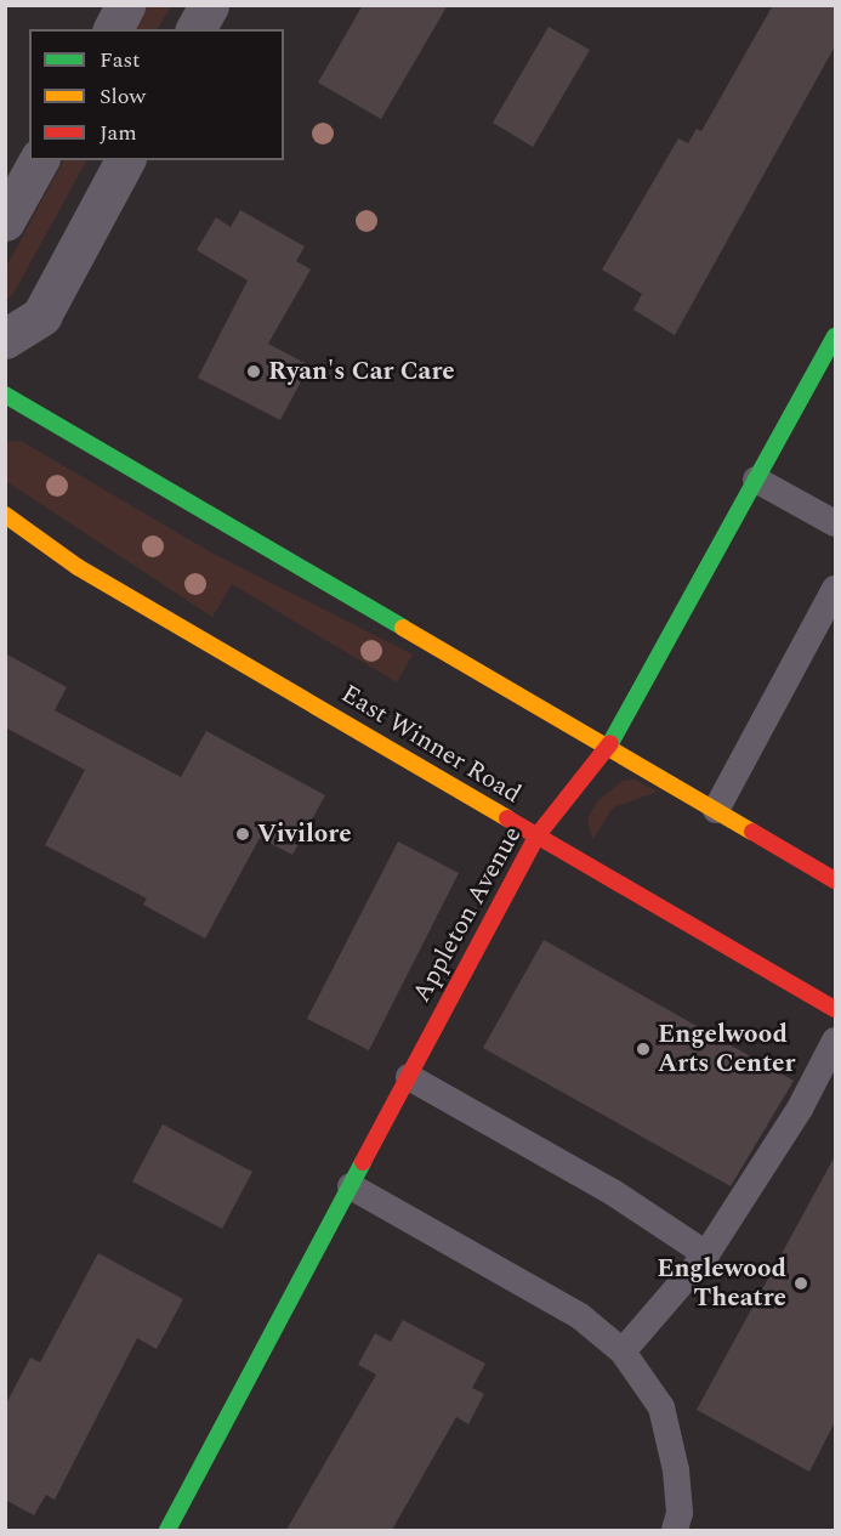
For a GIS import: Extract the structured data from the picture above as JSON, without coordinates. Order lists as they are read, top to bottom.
{
  "streets": {
    "street": ["East Winner Road", "Appleton Avenue"]
  },
  "crossings": [
    ["East Winner Road", "Appleton Avenue"]
  ],
  "places": [
    "Ryan's Car Care",
    "Vivilore",
    "Engelwood Arts Center",
    "Englewood Theatre"
  ],
  "legend": ["Fast", "Slow", "Jam"]
}
